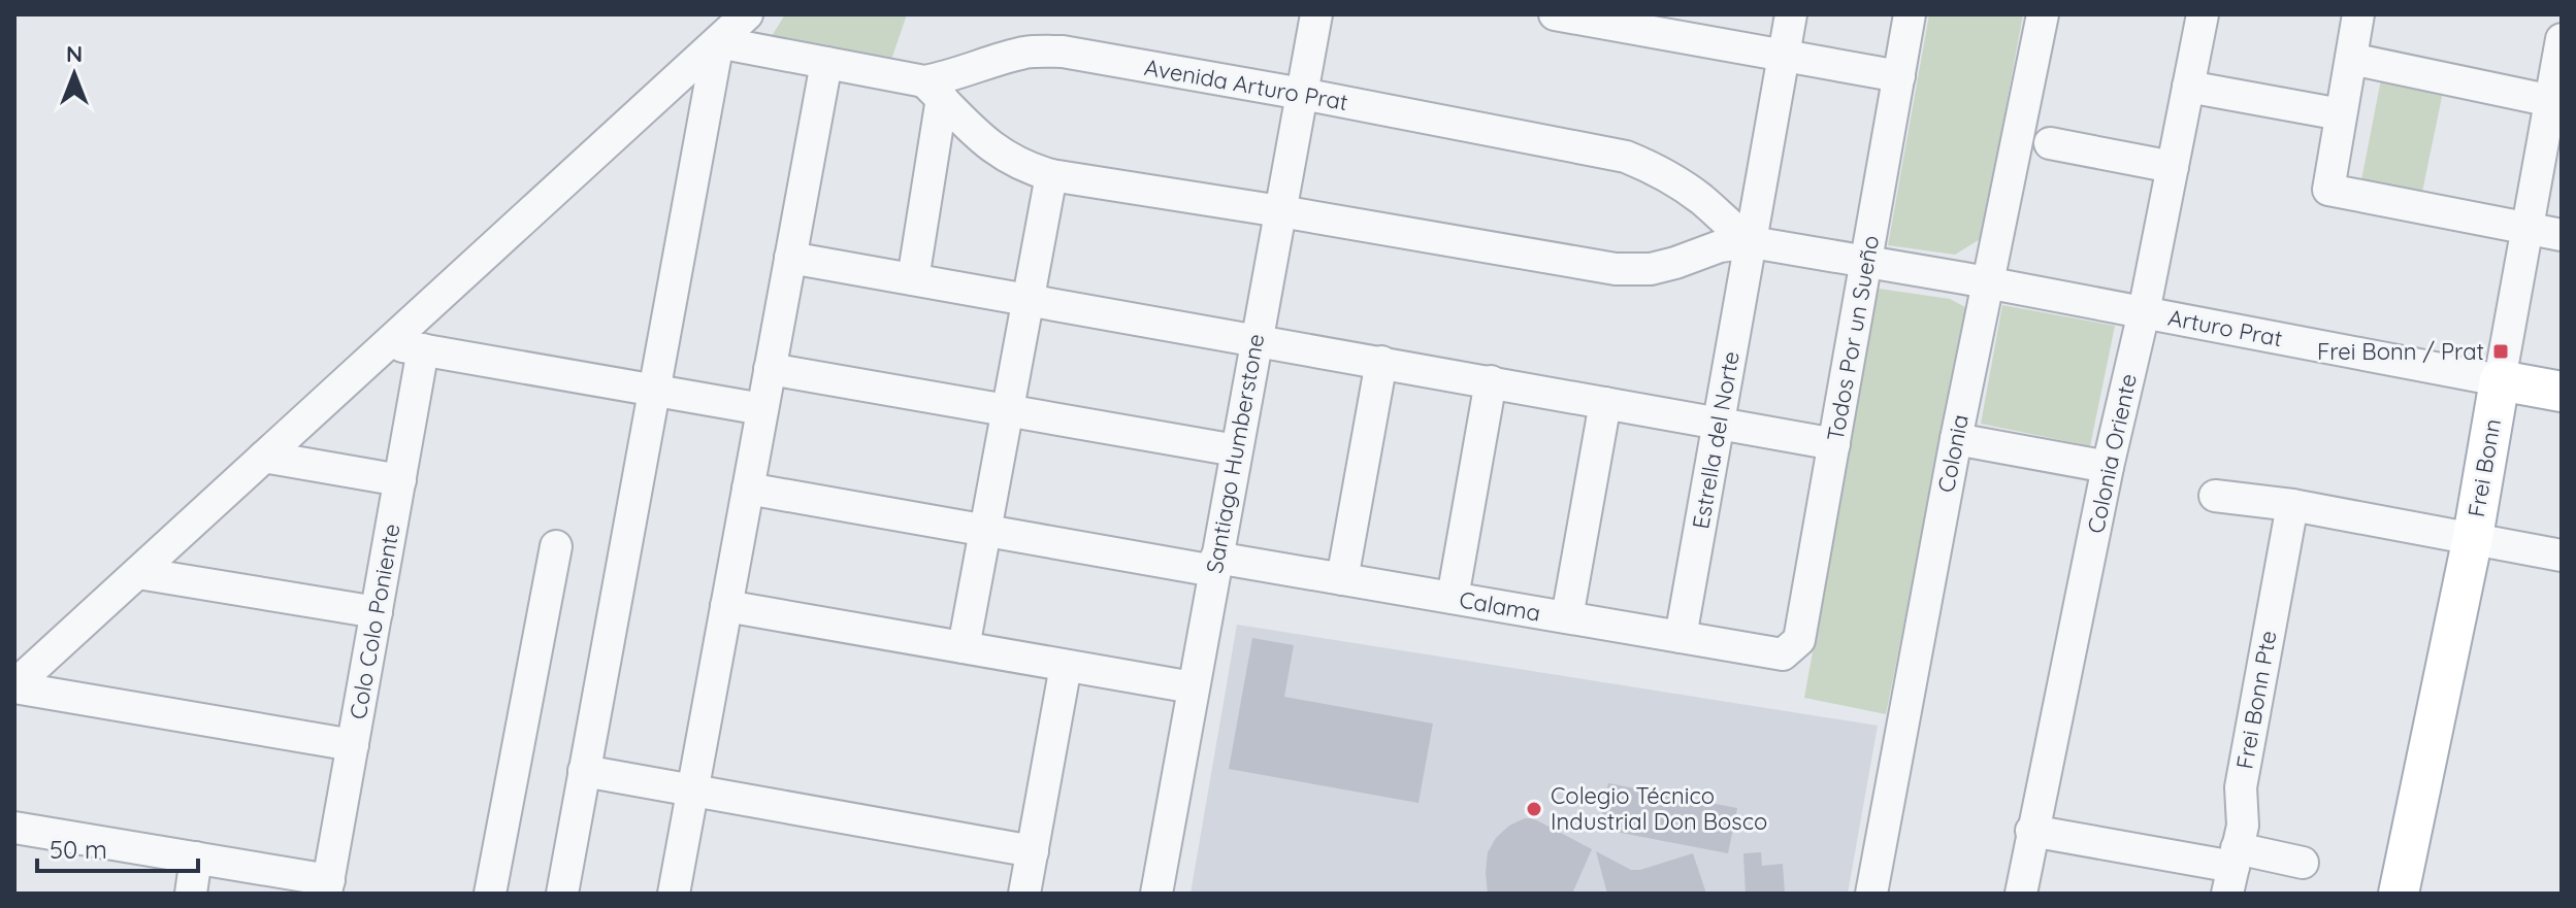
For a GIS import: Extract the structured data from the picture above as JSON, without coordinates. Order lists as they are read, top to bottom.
{
  "streets": {
    "main road": ["Arturo Prat", "Frei Bonn"],
    "street": [
      "Avenida Arturo Prat",
      "Todos Por un Sueño",
      "Estrella del Norte",
      "Santiago Humberstone",
      "Colonia",
      "Colonia Oriente",
      "Calama",
      "Colo Colo Poniente",
      "Frei Bonn Pte"
    ]
  },
  "crossings": [
    ["Avenida Arturo Prat", "Arturo Prat"],
    ["Avenida Arturo Prat", "Todos Por un Sueño"],
    ["Avenida Arturo Prat", "Estrella del Norte"],
    ["Avenida Arturo Prat", "Santiago Humberstone"],
    ["Avenida Arturo Prat", "Colonia"],
    ["Arturo Prat", "Colonia"],
    ["Arturo Prat", "Colonia Oriente"],
    ["Arturo Prat", "Frei Bonn"],
    ["Todos Por un Sueño", "Calama"],
    ["Estrella del Norte", "Calama"],
    ["Santiago Humberstone", "Calama"]
  ],
  "places": {
    "transit": ["Frei Bonn / Prat"],
    "other": ["Colegio Técnico Industrial Don Bosco"]
  },
  "scale_bar": "50 m",
  "north": "top"
}
